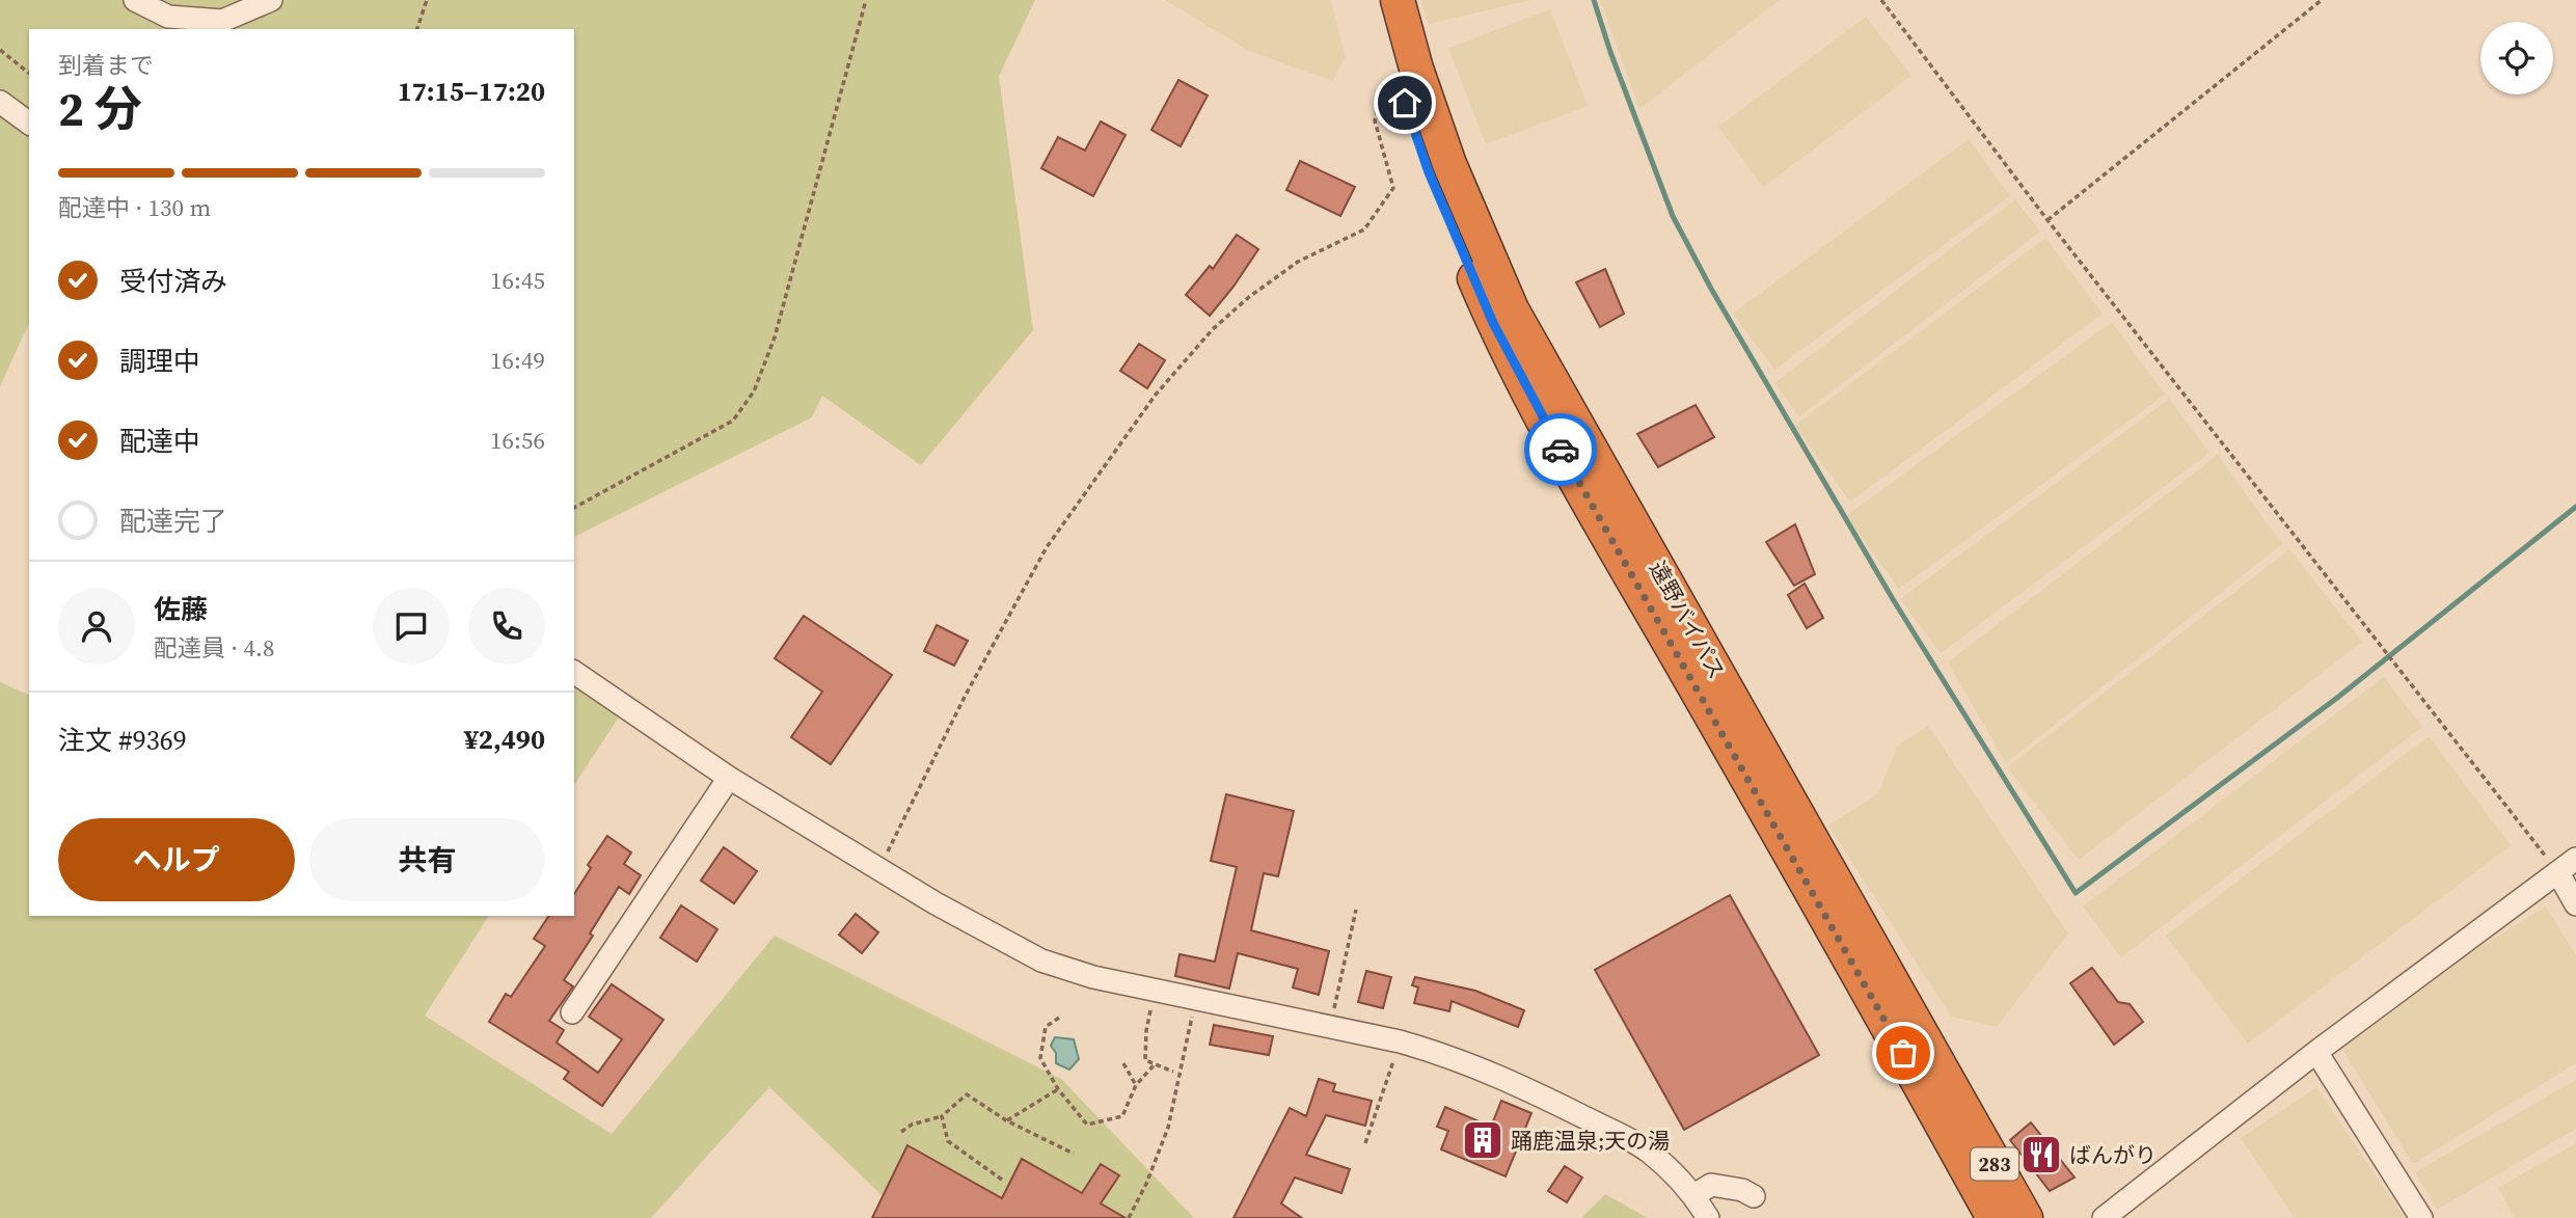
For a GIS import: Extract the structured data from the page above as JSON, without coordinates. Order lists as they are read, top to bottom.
{
  "streets": {
    "highway": ["遠野バイパス", "283"]
  },
  "places": {
    "building": ["踊鹿温泉;天の湯"],
    "restaurant": ["ばんがり"]
  },
  "page": {
    "heading": ["2 分", "到着まで", "17:15–17:20"],
    "panel": [
      "佐藤",
      "配達員 · 4.8",
      "注文 #9369",
      "¥2,490"
    ],
    "bar": "配達中 · 130 m",
    "list": [
      ["受付済み", "16:45"],
      ["調理中", "16:49"],
      ["配達中", "16:56"],
      "配達完了"
    ],
    "buttons": ["ヘルプ", "共有"]
  }
}
